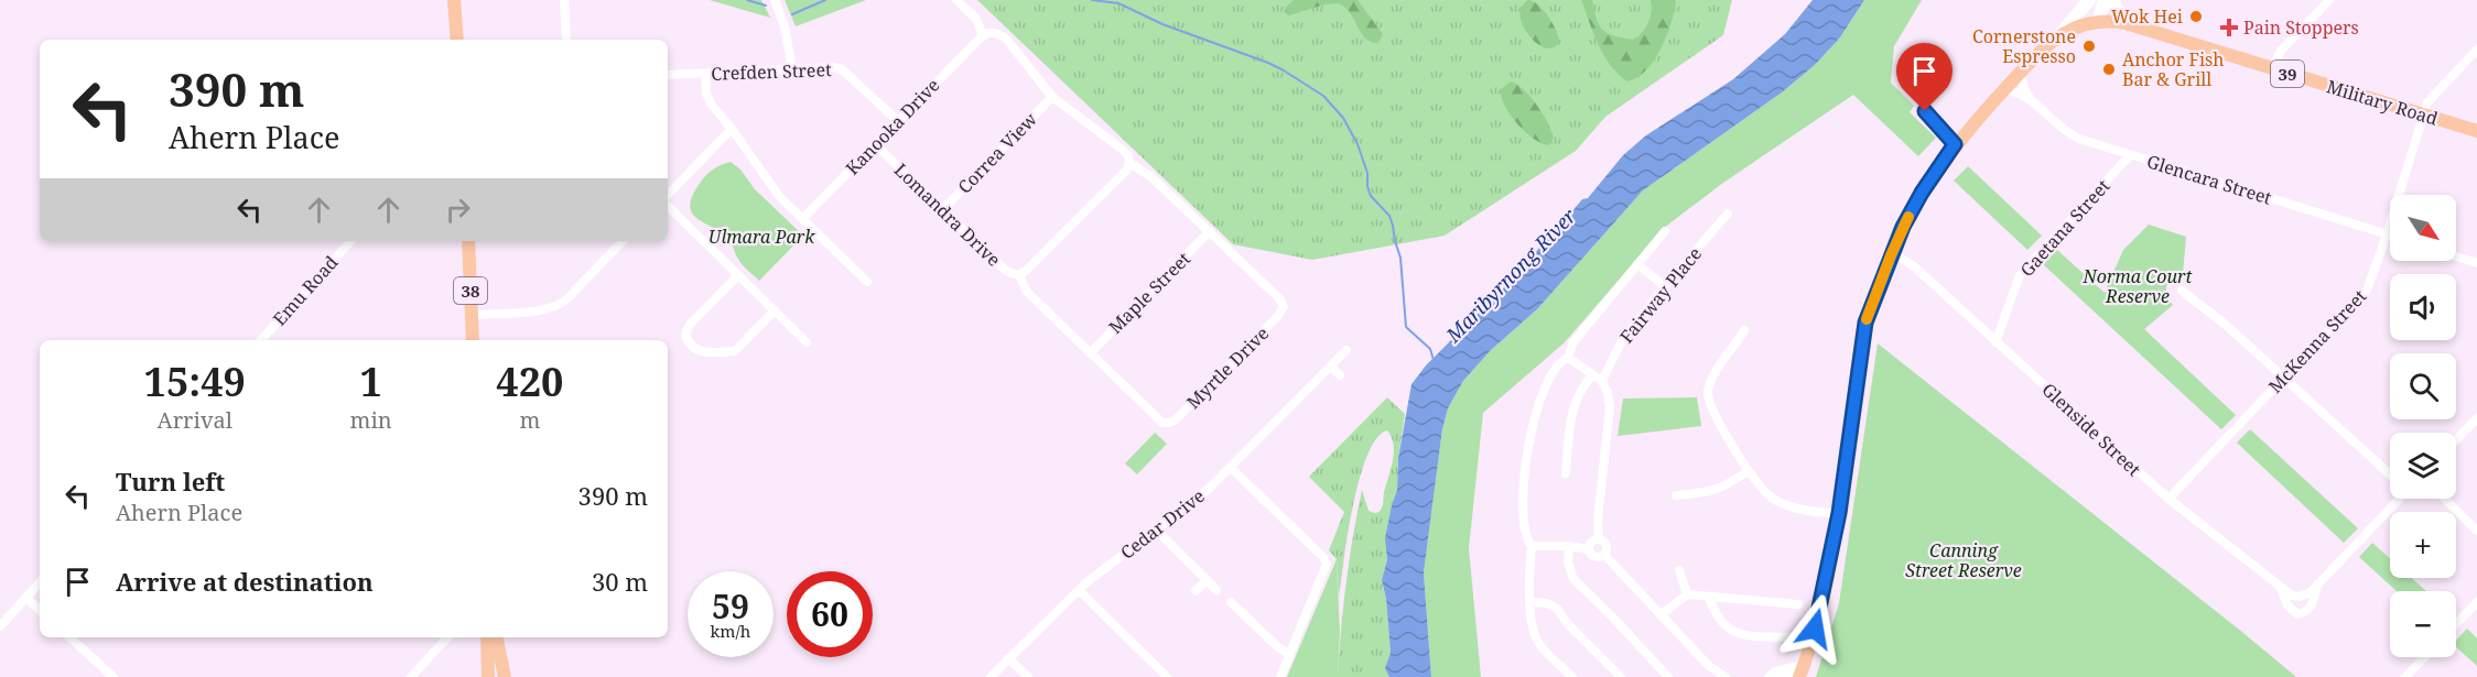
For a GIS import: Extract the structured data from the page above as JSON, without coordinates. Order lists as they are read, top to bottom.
{
  "streets": {
    "main road": ["39", "Military Road", "38"],
    "street": [
      "Crefden Street",
      "Kanooka Drive",
      "Correa View",
      "Glencara Street",
      "Lomandra Drive",
      "Gaetana Street",
      "Emu Road",
      "Maple Street",
      "Fairway Place",
      "McKenna Street",
      "Myrtle Drive",
      "Glenside Street",
      "Cedar Drive"
    ]
  },
  "crossings": [
    ["Crefden Street", "Kanooka Drive"],
    ["39", "Military Road"],
    ["39", "Glencara Street"],
    ["39", "Glenside Street"],
    ["Military Road", "McKenna Street"],
    ["Kanooka Drive", "Lomandra Drive"],
    ["Correa View", "Lomandra Drive"],
    ["Glencara Street", "Gaetana Street"],
    ["Glencara Street", "McKenna Street"],
    ["Lomandra Drive", "Myrtle Drive"],
    ["Gaetana Street", "Glenside Street"],
    ["Maple Street", "Myrtle Drive"],
    ["McKenna Street", "Glenside Street"]
  ],
  "water": ["Maribyrnong River"],
  "parks": ["Ulmara Park", "Norma Court Reserve", "Canning Street Reserve"],
  "places": {
    "other": ["Wok Hei", "Cornerstone Espresso", "Anchor Fish Bar & Grill"],
    "health": ["Pain Stoppers"]
  },
  "north": "bottom right",
  "page": {
    "turn": ["390 m", "Ahern Place"],
    "map_buttons": ["+", "−"],
    "eta": [
      "15:49",
      "Arrival",
      "1",
      "min",
      "420",
      "m"
    ],
    "list": [
      {
        "name": "Turn left",
        "note": "Ahern Place",
        "value": "390 m"
      },
      {
        "name": "Arrive at destination",
        "value": "30 m"
      }
    ],
    "speed": "59 km/h",
    "limit": "60"
  }
}
